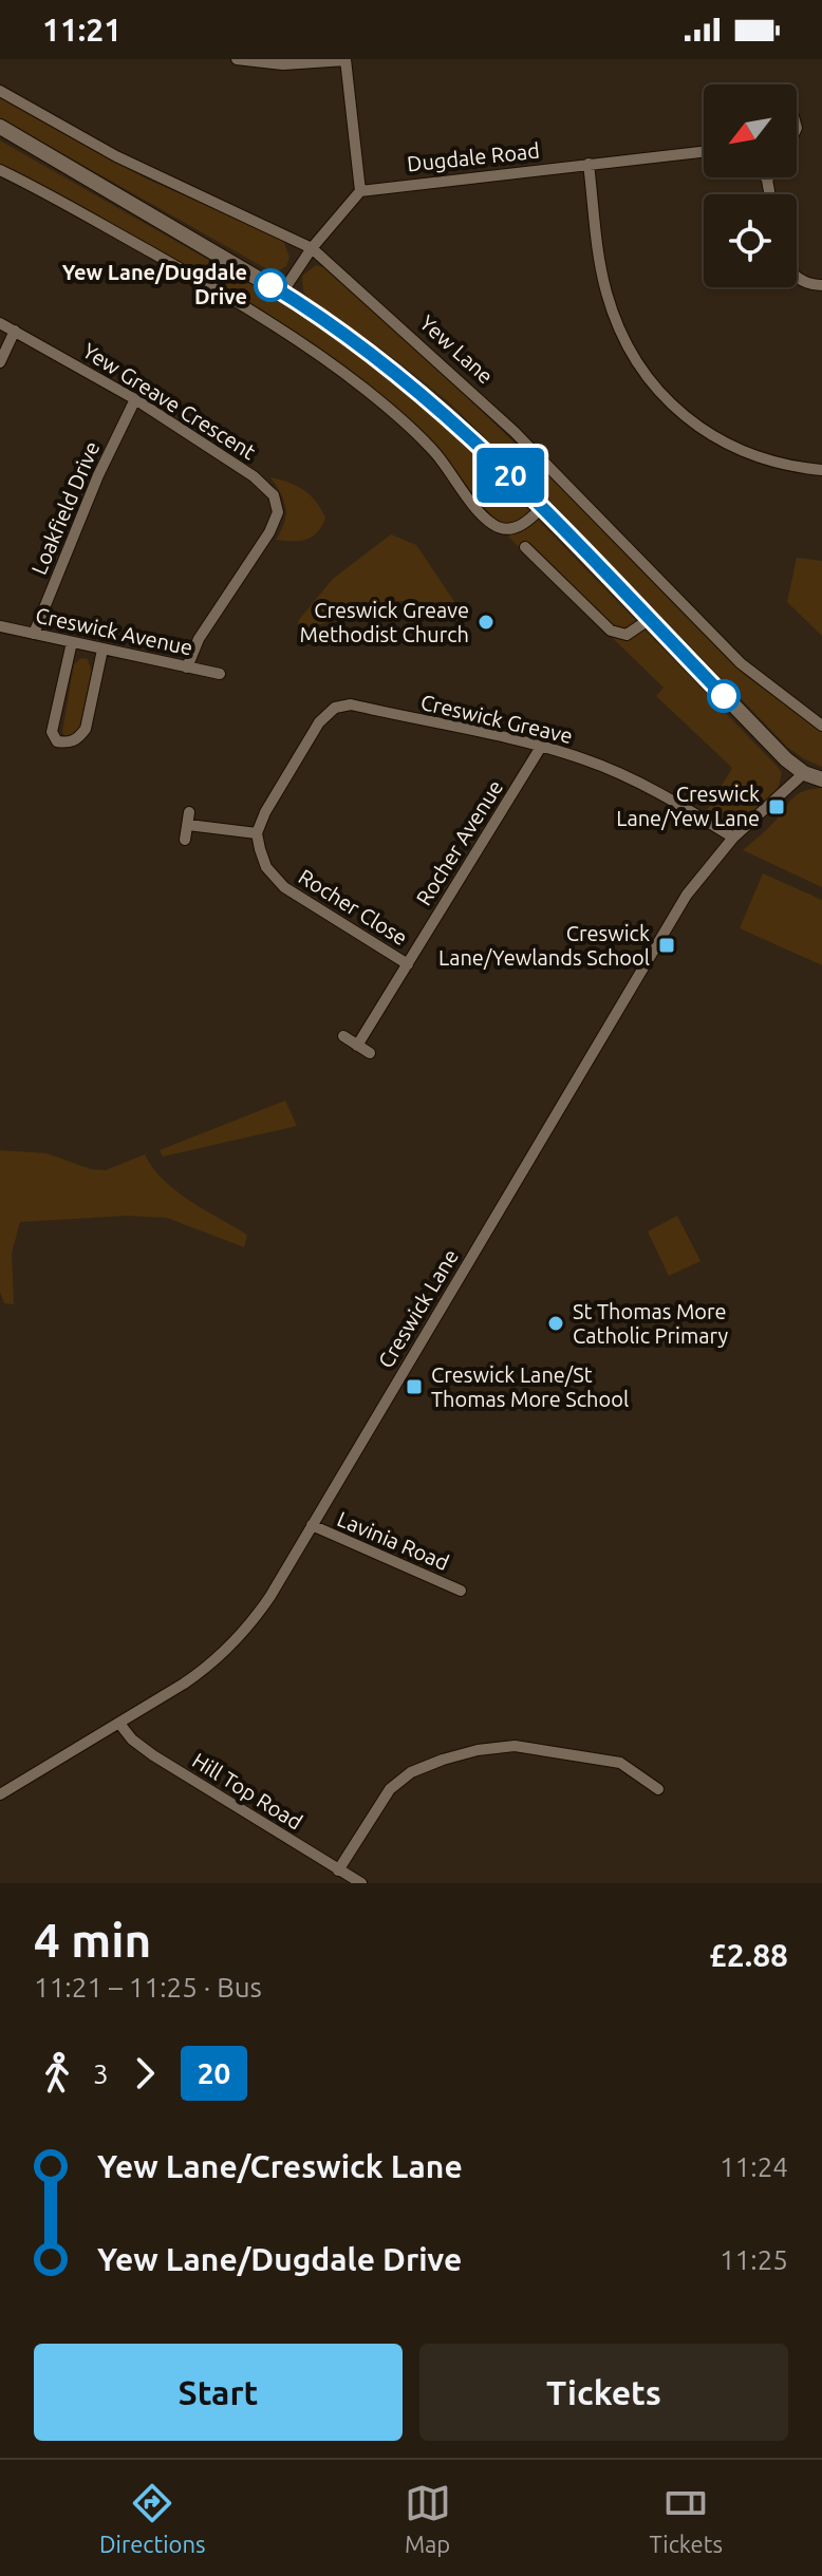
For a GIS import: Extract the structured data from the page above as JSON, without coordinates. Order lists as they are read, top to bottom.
{
  "streets": {
    "street": [
      "Dugdale Road",
      "Yew Lane",
      "Yew Greave Crescent",
      "Loakfield Drive",
      "Creswick Avenue",
      "Creswick Greave",
      "Rocher Avenue",
      "Rocher Close",
      "Creswick Lane",
      "Lavinia Road",
      "Hill Top Road"
    ]
  },
  "crossings": [
    ["Yew Greave Crescent", "Loakfield Drive"],
    ["Yew Greave Crescent", "Creswick Avenue"],
    ["Loakfield Drive", "Creswick Avenue"],
    ["Creswick Greave", "Rocher Avenue"],
    ["Creswick Greave", "Rocher Close"],
    ["Creswick Greave", "Creswick Lane"],
    ["Rocher Avenue", "Rocher Close"],
    ["Creswick Lane", "Lavinia Road"],
    ["Creswick Lane", "Hill Top Road"]
  ],
  "places": {
    "other": ["Yew Lane/Dugdale Drive", "Creswick Greave Methodist Church", "St Thomas More Catholic Primary"],
    "transit": ["Creswick Lane/Yew Lane", "Creswick Lane/Yewlands School", "Creswick Lane/St Thomas More School"]
  },
  "lines": ["bus line 20"],
  "north": "bottom left",
  "page": {
    "status": "11:21",
    "on_map": "20",
    "heading": ["4 min", "11:21 – 11:25 · Bus", "£2.88"],
    "legs": ["3", "20"],
    "list": [
      {
        "name": "Yew Lane/Creswick Lane",
        "value": "11:24"
      },
      {
        "name": "Yew Lane/Dugdale Drive",
        "value": "11:25"
      }
    ],
    "buttons": ["Start", "Tickets"],
    "tabs": ["Directions", "Map", "Tickets"]
  }
}
